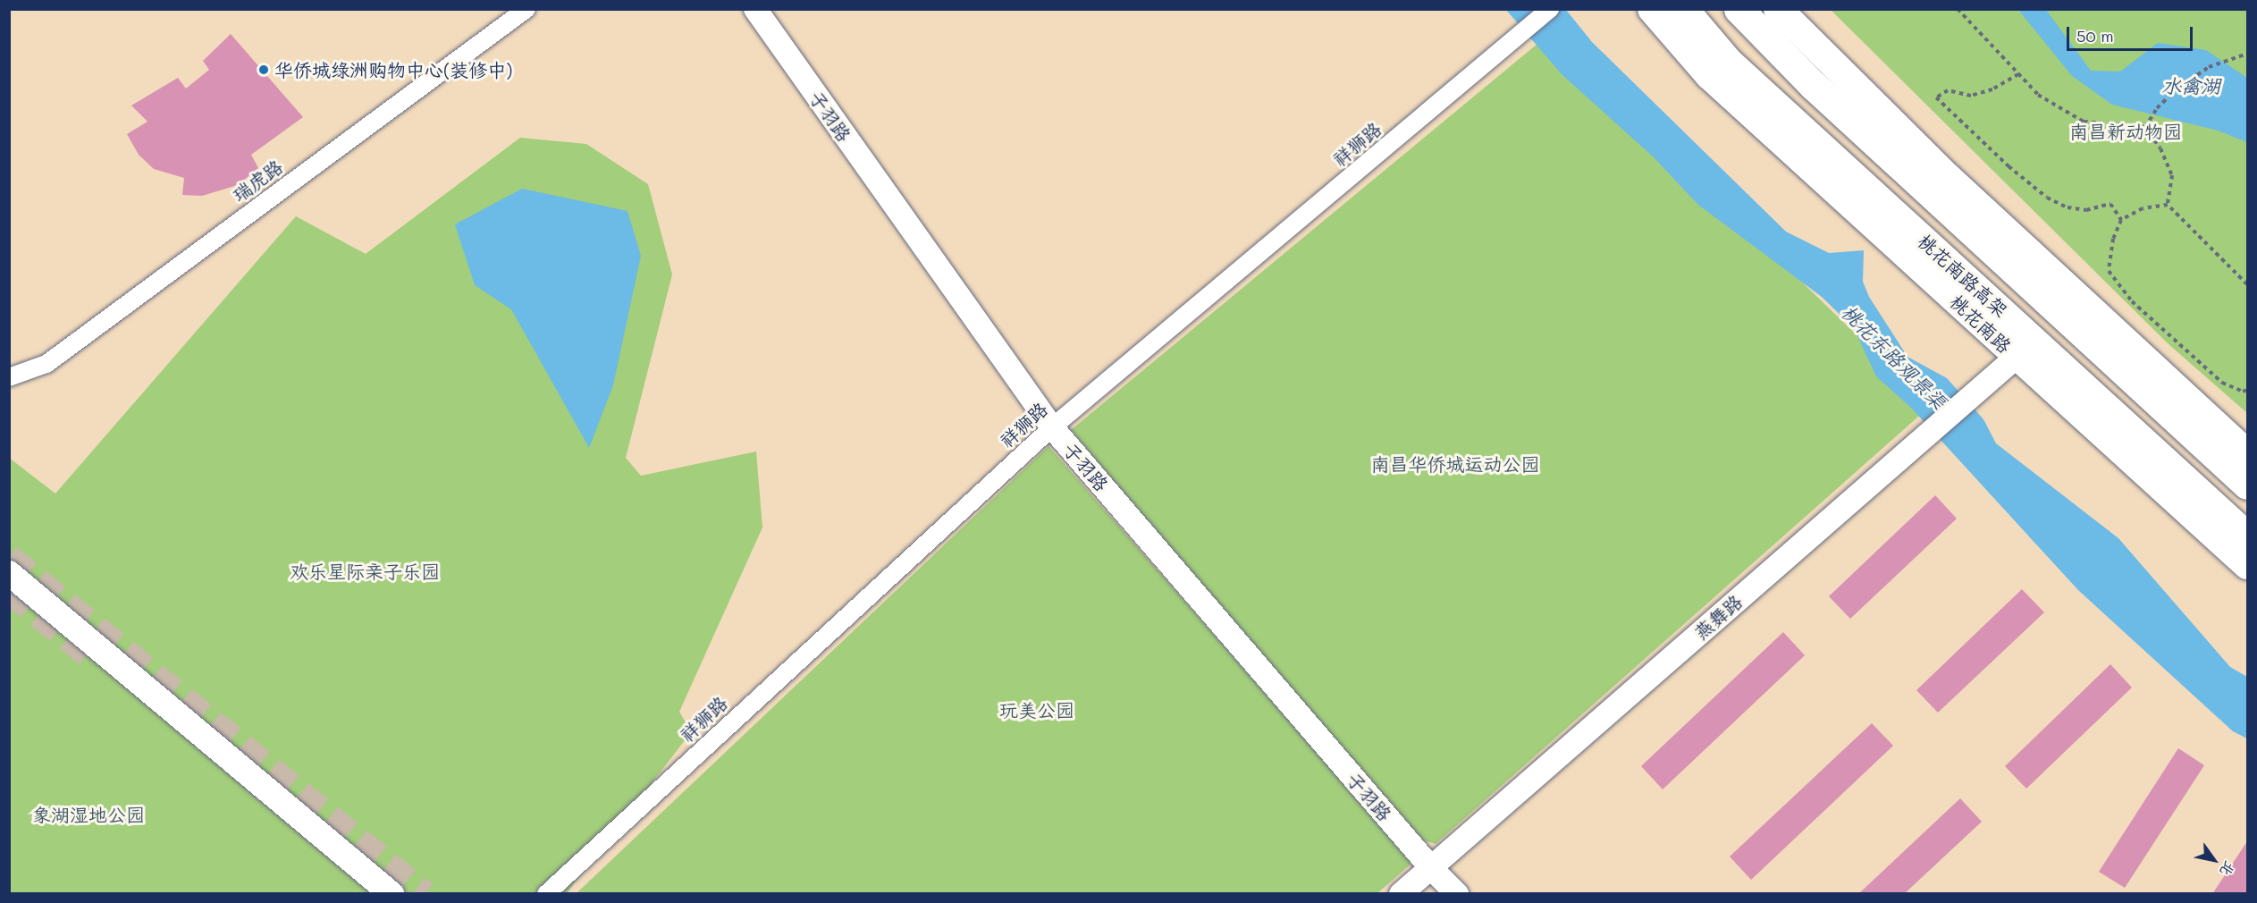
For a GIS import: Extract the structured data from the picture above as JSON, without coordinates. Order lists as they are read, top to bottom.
{
  "streets": {
    "highway": ["桃花南路高架"],
    "main road": ["桃花南路"],
    "street": [
      "子羽路",
      "祥狮路",
      "瑞虎路",
      "燕舞路"
    ]
  },
  "crossings": [
    ["子羽路", "祥狮路"],
    ["子羽路", "燕舞路"],
    ["桃花南路高架", "桃花南路"],
    ["桃花南路高架", "燕舞路"],
    ["桃花南路", "燕舞路"]
  ],
  "water": ["水禽湖", "桃花东路观景渠"],
  "parks": [
    "南昌新动物园",
    "南昌华侨城运动公园",
    "欢乐星际亲子乐园",
    "玩美公园",
    "象湖湿地公园"
  ],
  "places": ["华侨城绿洲购物中心(装修中)"],
  "scale_bar": "50 m",
  "north": "bottom right"
}
